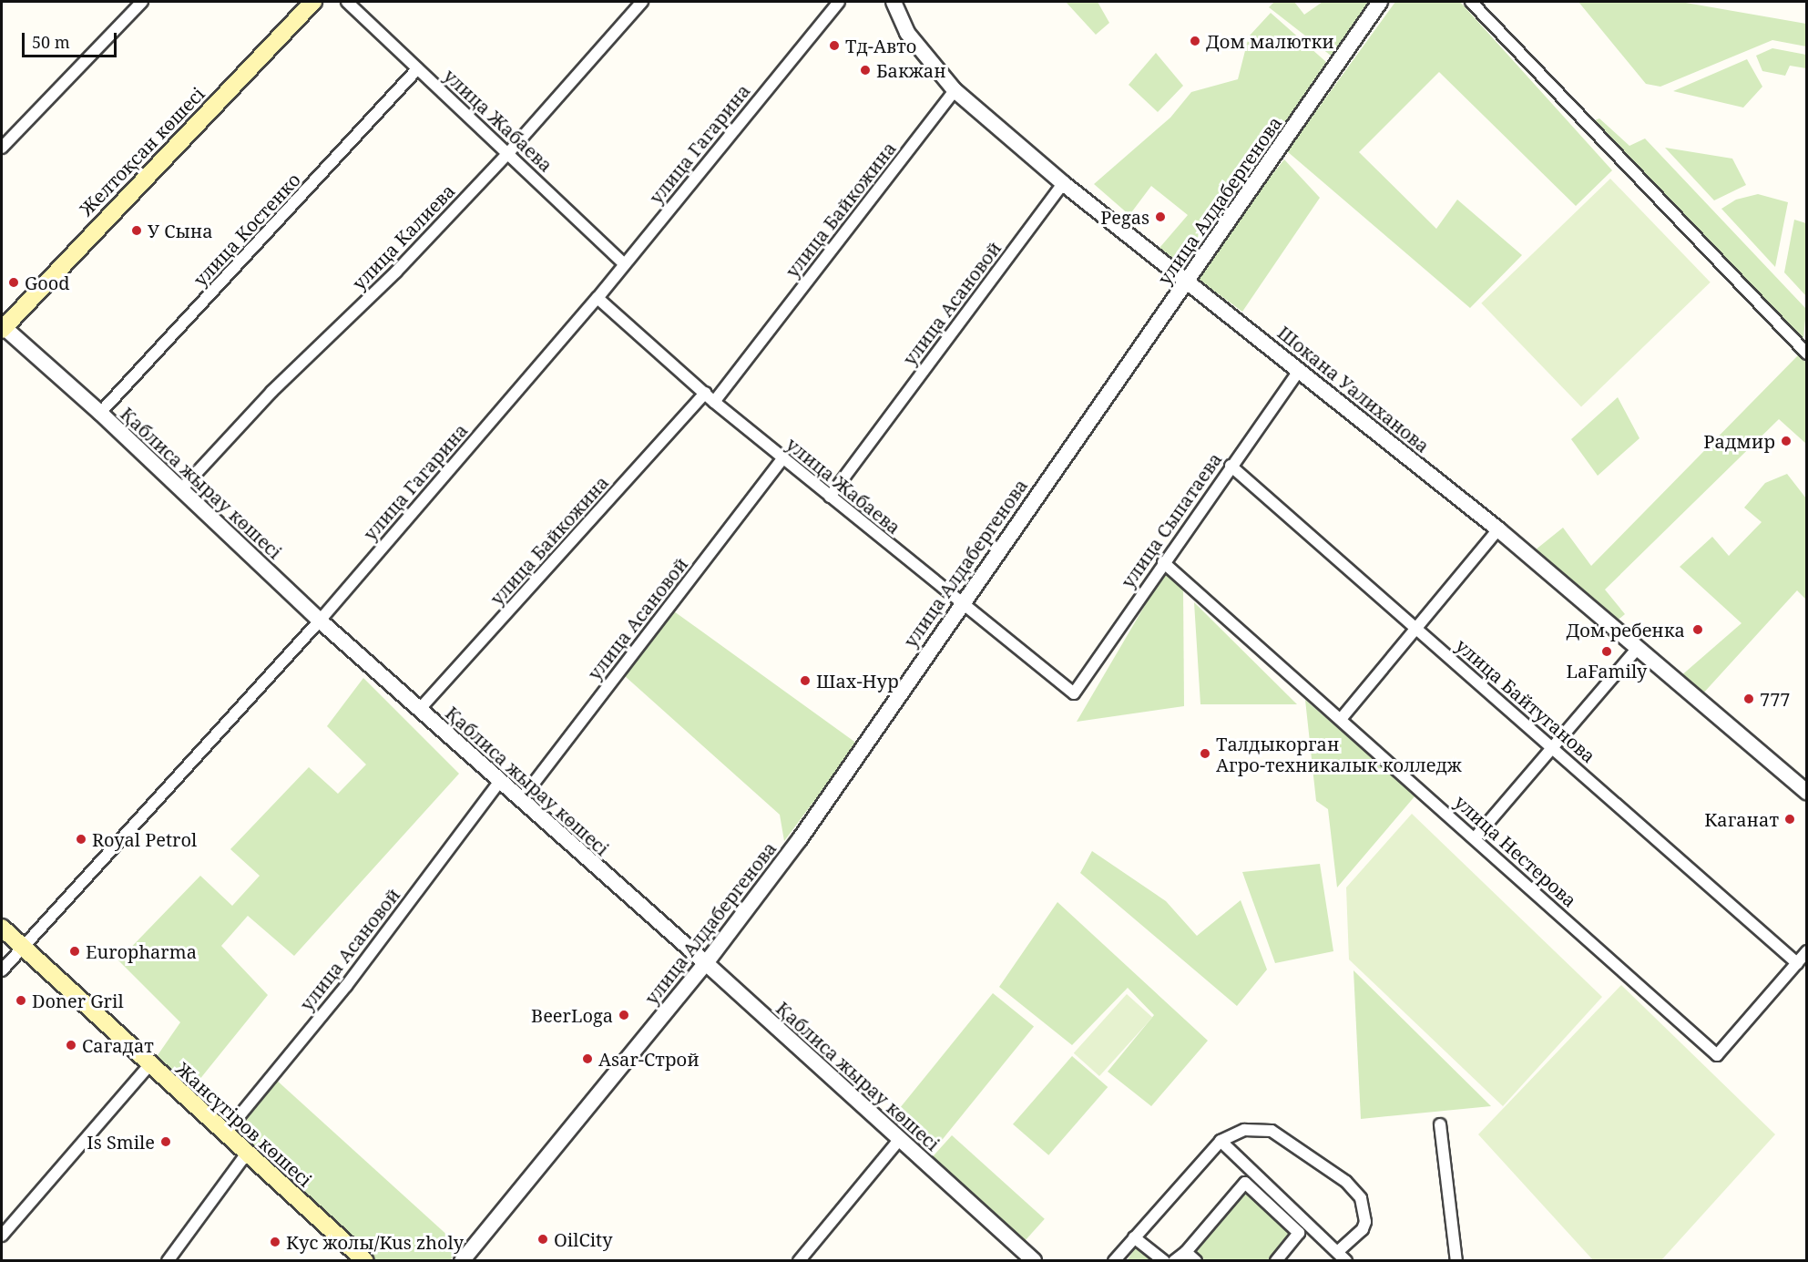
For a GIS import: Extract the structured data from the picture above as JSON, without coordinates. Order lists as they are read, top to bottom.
{
  "streets": {
    "main road": ["Желтоқсан көшесі", "Жансүгіров көшесі"],
    "street": [
      "улица Жабаева",
      "улица Гагарина",
      "улица Алдабергенова",
      "улица Байкожина",
      "улица Костенко",
      "улица Калиева",
      "улица Асановой",
      "Шокана Уалиханова",
      "Қаблиса жырау көшесі",
      "улица Сыпатаева",
      "улица Байтуганова",
      "улица Нестерова"
    ]
  },
  "crossings": [
    ["улица Жабаева", "улица Гагарина"],
    ["улица Жабаева", "улица Алдабергенова"],
    ["улица Жабаева", "улица Байкожина"],
    ["улица Жабаева", "улица Костенко"],
    ["улица Жабаева", "улица Калиева"],
    ["улица Жабаева", "улица Асановой"],
    ["улица Жабаева", "улица Сыпатаева"],
    ["улица Гагарина", "Қаблиса жырау көшесі"],
    ["улица Гагарина", "Жансүгіров көшесі"],
    ["Желтоқсан көшесі", "Қаблиса жырау көшесі"],
    ["улица Алдабергенова", "Шокана Уалиханова"],
    ["улица Алдабергенова", "Қаблиса жырау көшесі"],
    ["улица Байкожина", "Шокана Уалиханова"],
    ["улица Байкожина", "Қаблиса жырау көшесі"],
    ["улица Костенко", "Қаблиса жырау көшесі"],
    ["улица Калиева", "Қаблиса жырау көшесі"],
    ["улица Асановой", "Шокана Уалиханова"],
    ["улица Асановой", "Қаблиса жырау көшесі"],
    ["улица Асановой", "Жансүгіров көшесі"],
    ["Шокана Уалиханова", "улица Сыпатаева"],
    ["улица Сыпатаева", "улица Байтуганова"],
    ["улица Сыпатаева", "улица Нестерова"],
    ["улица Байтуганова", "улица Нестерова"]
  ],
  "places": [
    "Дом малютки",
    "Тд-Авто",
    "Бакжан",
    "Pegas",
    "У Сына",
    "Good",
    "Радмир",
    "Дом ребенка",
    "LaFamily",
    "Шах-Нур",
    "777",
    "Талдыкорган Агро-техникалык колледж",
    "Каганат",
    "Royal Petrol",
    "Europharma",
    "Doner Gril",
    "BeerLoga",
    "Сагадат",
    "Asar-Строй",
    "Is Smile",
    "OilCity",
    "Кус жолы/Kus zholy"
  ],
  "scale_bar": "50 m"
}
